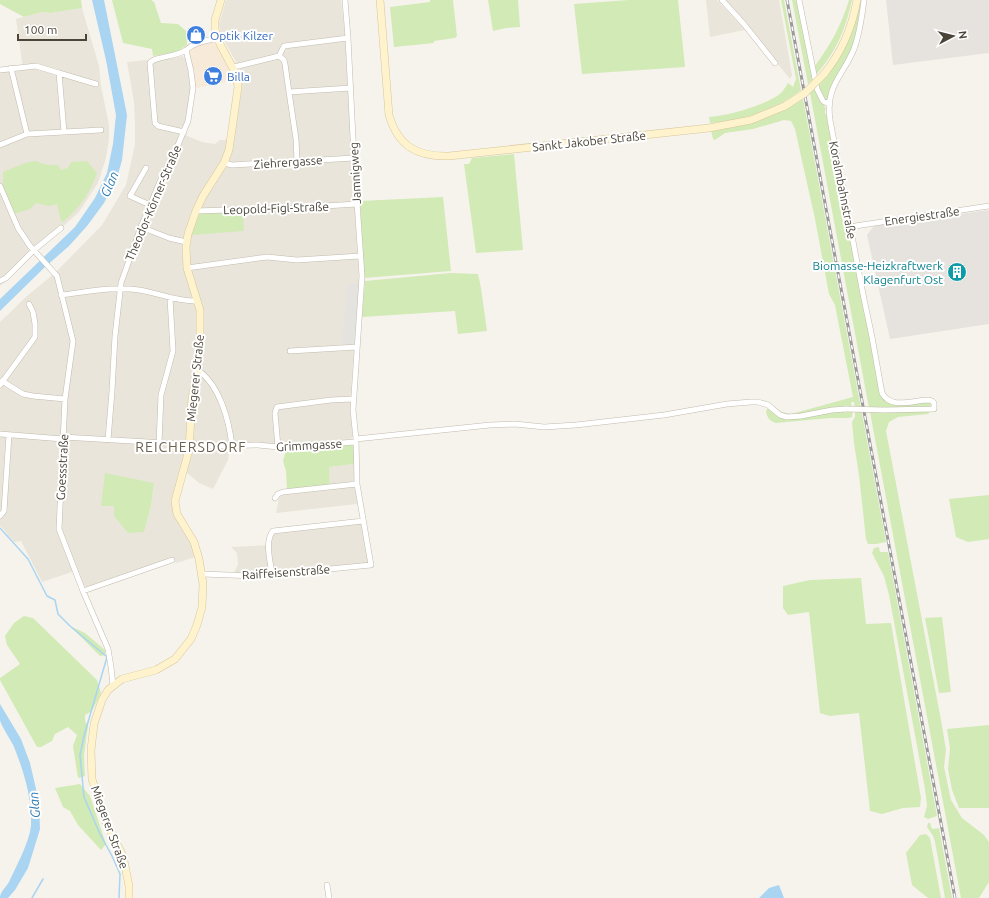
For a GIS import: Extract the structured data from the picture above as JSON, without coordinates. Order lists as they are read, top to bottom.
{
  "streets": {
    "main road": ["Sankt Jakober Straße", "Miegerer Straße"],
    "street": [
      "Ziehrergasse",
      "Jamnigweg",
      "Koralmbahnstraße",
      "Theodor-Körner-Straße",
      "Leopold-Figl-Straße",
      "Energiestraße",
      "Grimmgasse",
      "Goessstraße",
      "Raiffeisenstraße"
    ]
  },
  "crossings": [
    ["Ziehrergasse", "Jamnigweg"],
    ["Ziehrergasse", "Miegerer Straße"],
    ["Jamnigweg", "Leopold-Figl-Straße"],
    ["Jamnigweg", "Grimmgasse"],
    ["Jamnigweg", "Raiffeisenstraße"],
    ["Koralmbahnstraße", "Grimmgasse"],
    ["Theodor-Körner-Straße", "Grimmgasse"],
    ["Leopold-Figl-Straße", "Miegerer Straße"],
    ["Miegerer Straße", "Grimmgasse"],
    ["Miegerer Straße", "Goessstraße"],
    ["Miegerer Straße", "Raiffeisenstraße"],
    ["Grimmgasse", "Goessstraße"]
  ],
  "districts": ["REICHERSDORF"],
  "water": ["Glan"],
  "places": {
    "shop": ["Optik Kilzer"],
    "supermarket": ["Billa"],
    "building": ["Biomasse-Heizkraftwerk Klagenfurt Ost"]
  },
  "scale_bar": "100 m",
  "north": "right"
}
